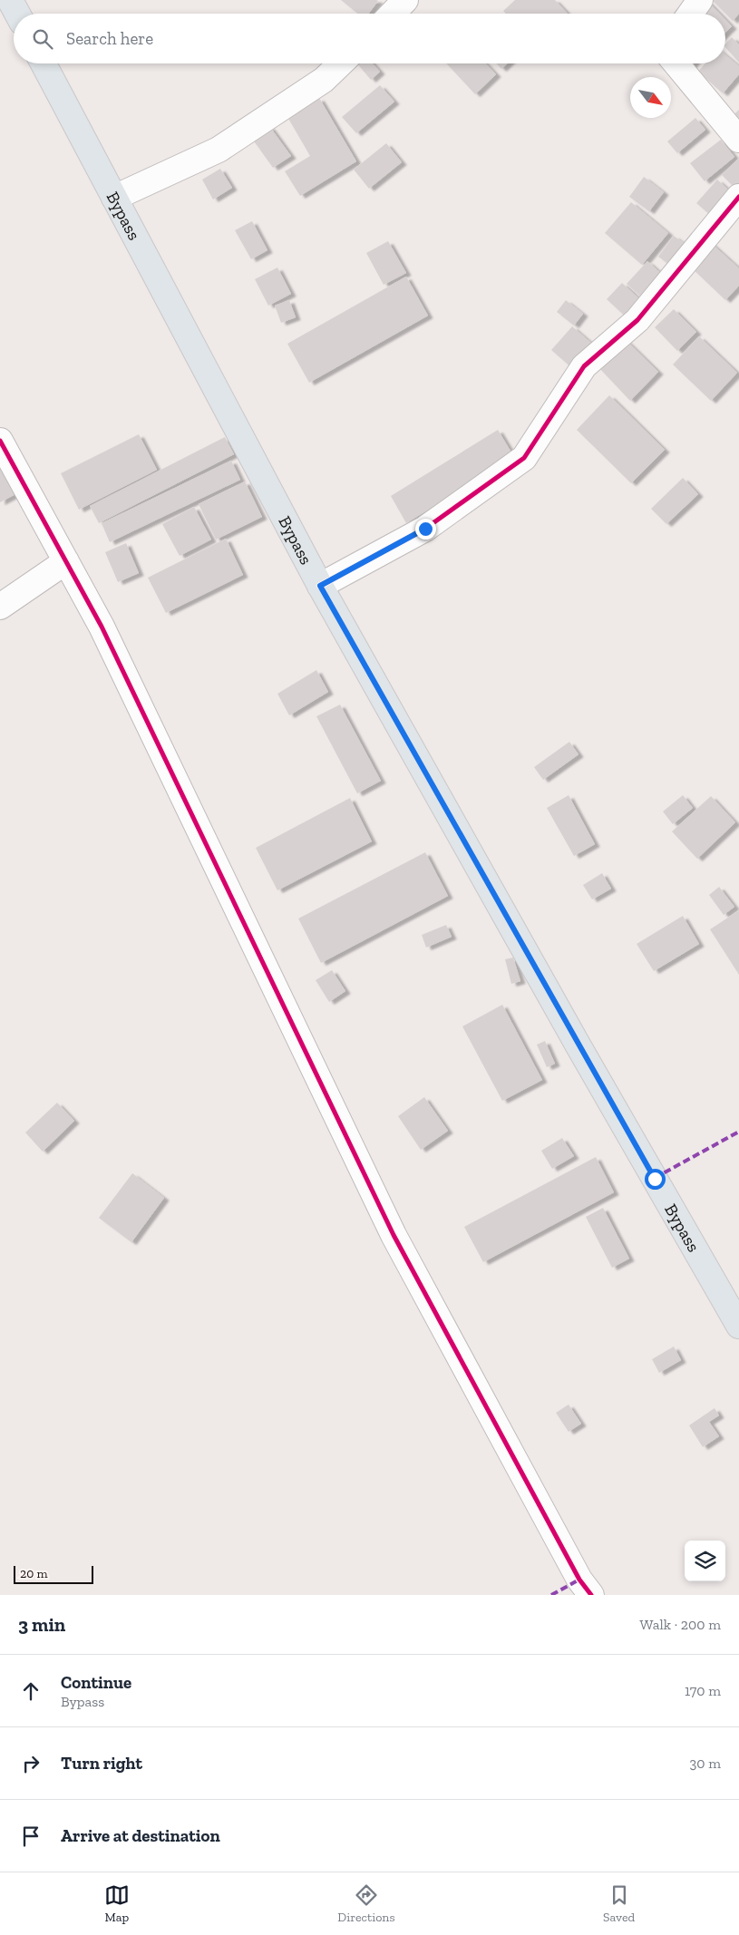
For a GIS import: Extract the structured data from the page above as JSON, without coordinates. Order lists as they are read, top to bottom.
{
  "streets": {
    "main road": ["Bypass"]
  },
  "scale_bar": "20 m",
  "north": "bottom right",
  "page": {
    "search": "Search here",
    "scale": "20 m",
    "heading": ["3 min", "Walk · 200 m"],
    "list": [
      ["Continue", "Bypass", "170 m"],
      ["Turn right", "30 m"],
      "Arrive at destination"
    ],
    "nav": ["Map", "Directions", "Saved"]
  }
}
